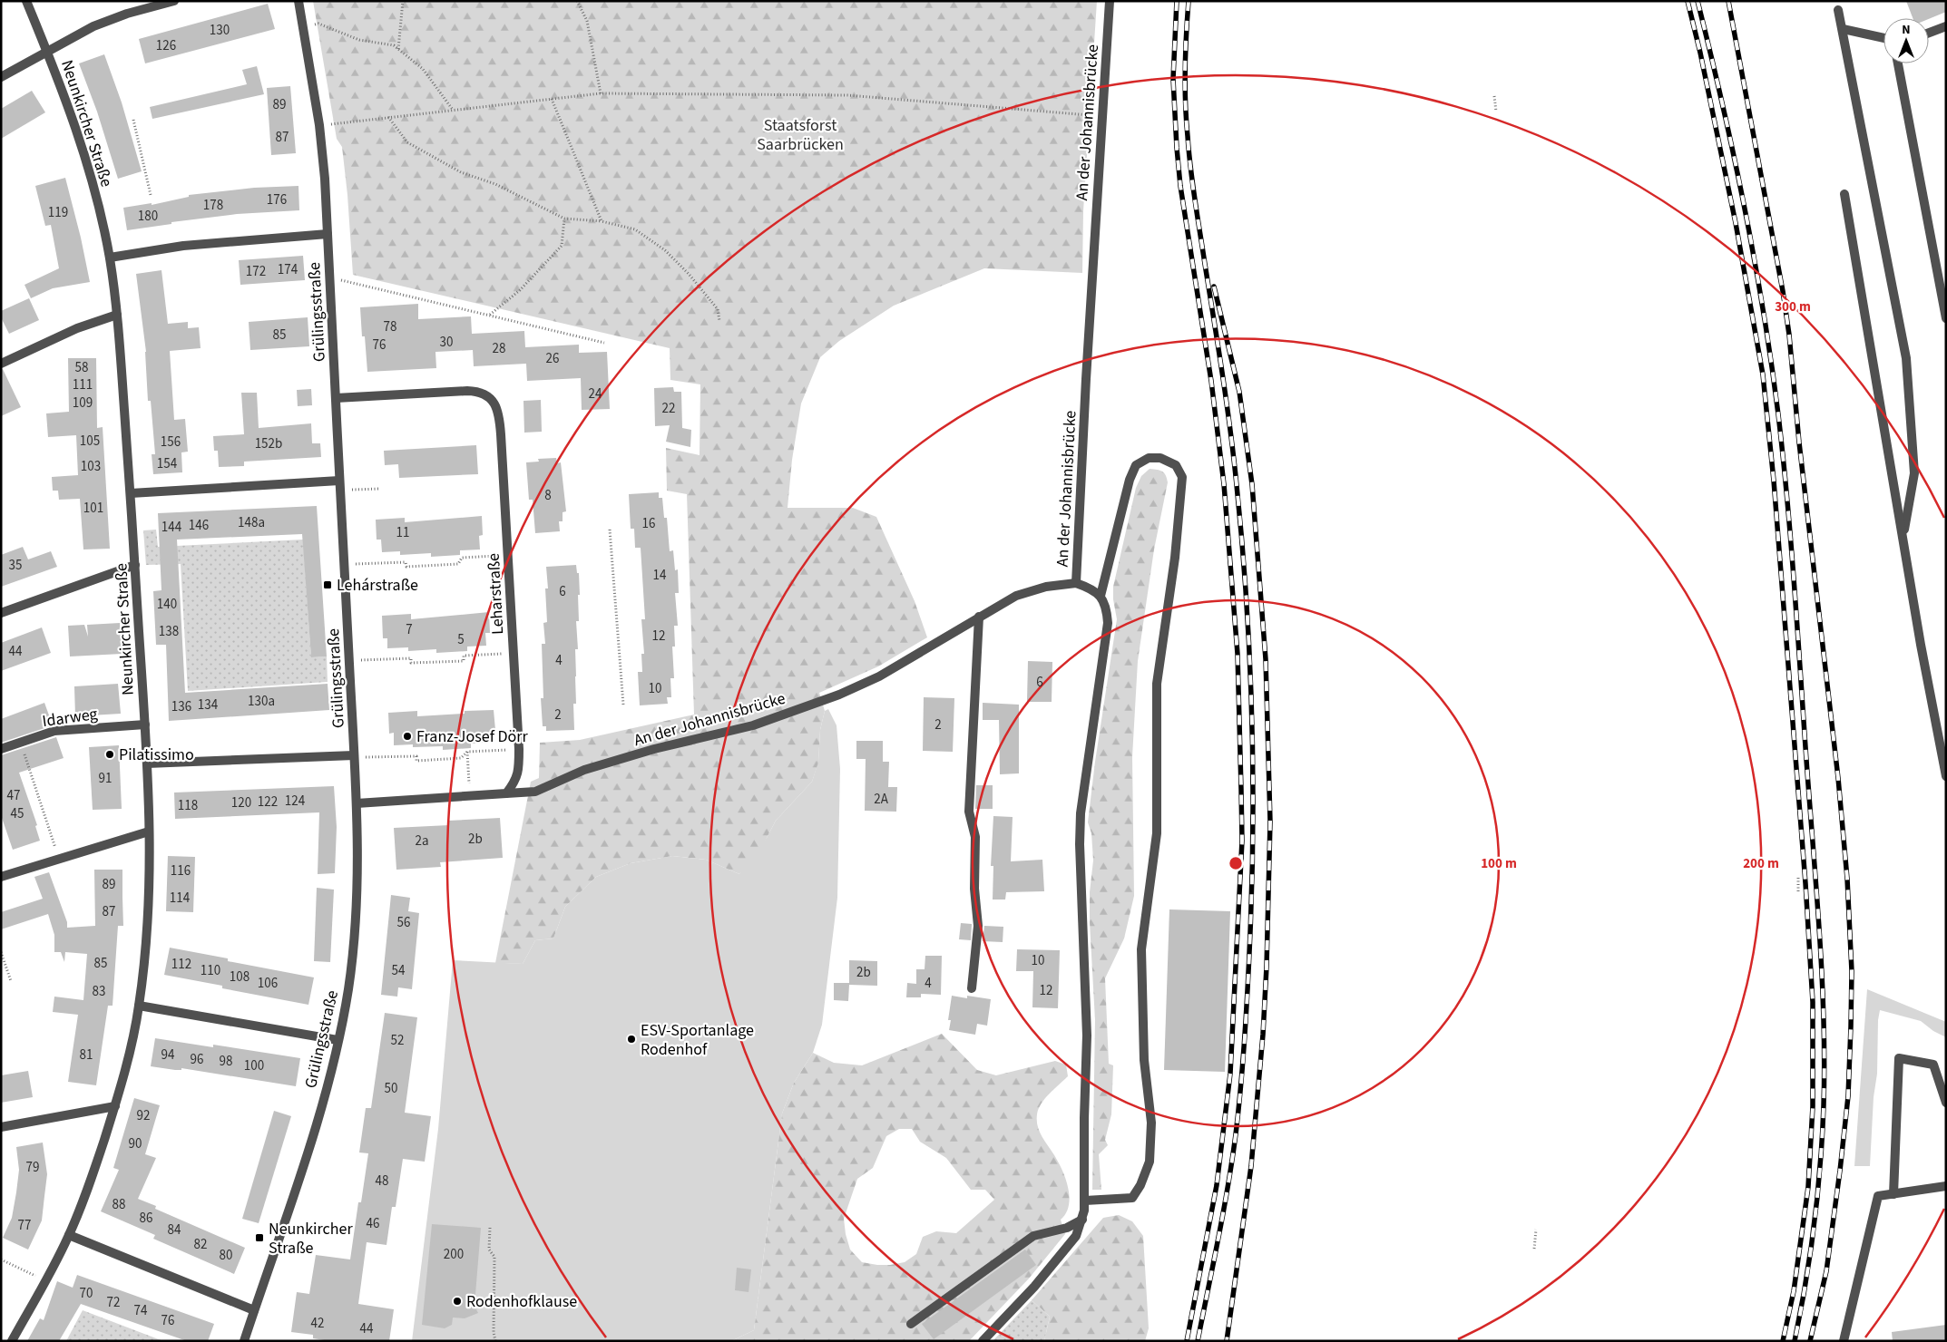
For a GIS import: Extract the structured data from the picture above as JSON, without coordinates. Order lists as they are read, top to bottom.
{
  "streets": {
    "street": [
      "An der Johannisbrücke",
      "Neunkircher Straße",
      "Grülingsstraße",
      "Leharstraße",
      "Idarweg"
    ]
  },
  "crossings": [
    ["An der Johannisbrücke", "Leharstraße"],
    ["Neunkircher Straße", "Idarweg"],
    ["Grülingsstraße", "Leharstraße"]
  ],
  "parks": ["Staatsforst Saarbrücken"],
  "places": {
    "transit": ["Lehárstraße", "Neunkircher Straße"],
    "other": [
      "Franz-Josef Dörr",
      "Pilatissimo",
      "ESV-Sportanlage Rodenhof",
      "Rodenhofklause"
    ]
  },
  "house_numbers": [
    "130",
    "126",
    "89",
    "87",
    "176",
    "178",
    "119",
    "180",
    "174",
    "172",
    "78",
    "85",
    "30",
    "76",
    "28",
    "26",
    "58",
    "111",
    "24",
    "109",
    "22",
    "105",
    "156",
    "152b",
    "154",
    "103",
    "8",
    "101",
    "148a",
    "16",
    "146",
    "144",
    "11",
    "35",
    "14",
    "6",
    "140",
    "7",
    "138",
    "12",
    "5",
    "44",
    "4",
    "6",
    "10",
    "130a",
    "134",
    "136",
    "2",
    "2",
    "91",
    "47",
    "2A",
    "124",
    "122",
    "120",
    "118",
    "45",
    "2b",
    "2a",
    "116",
    "89",
    "114",
    "87",
    "56",
    "10",
    "85",
    "112",
    "110",
    "54",
    "2b",
    "108",
    "106",
    "4",
    "12",
    "83",
    "52",
    "81",
    "94",
    "96",
    "98",
    "100",
    "50",
    "92",
    "90",
    "79",
    "48",
    "88",
    "86",
    "46",
    "77",
    "84",
    "82",
    "200",
    "80",
    "70",
    "72",
    "74",
    "76",
    "42",
    "44"
  ],
  "north": "top",
  "rings": ["300 m", "100 m", "200 m"]
}
